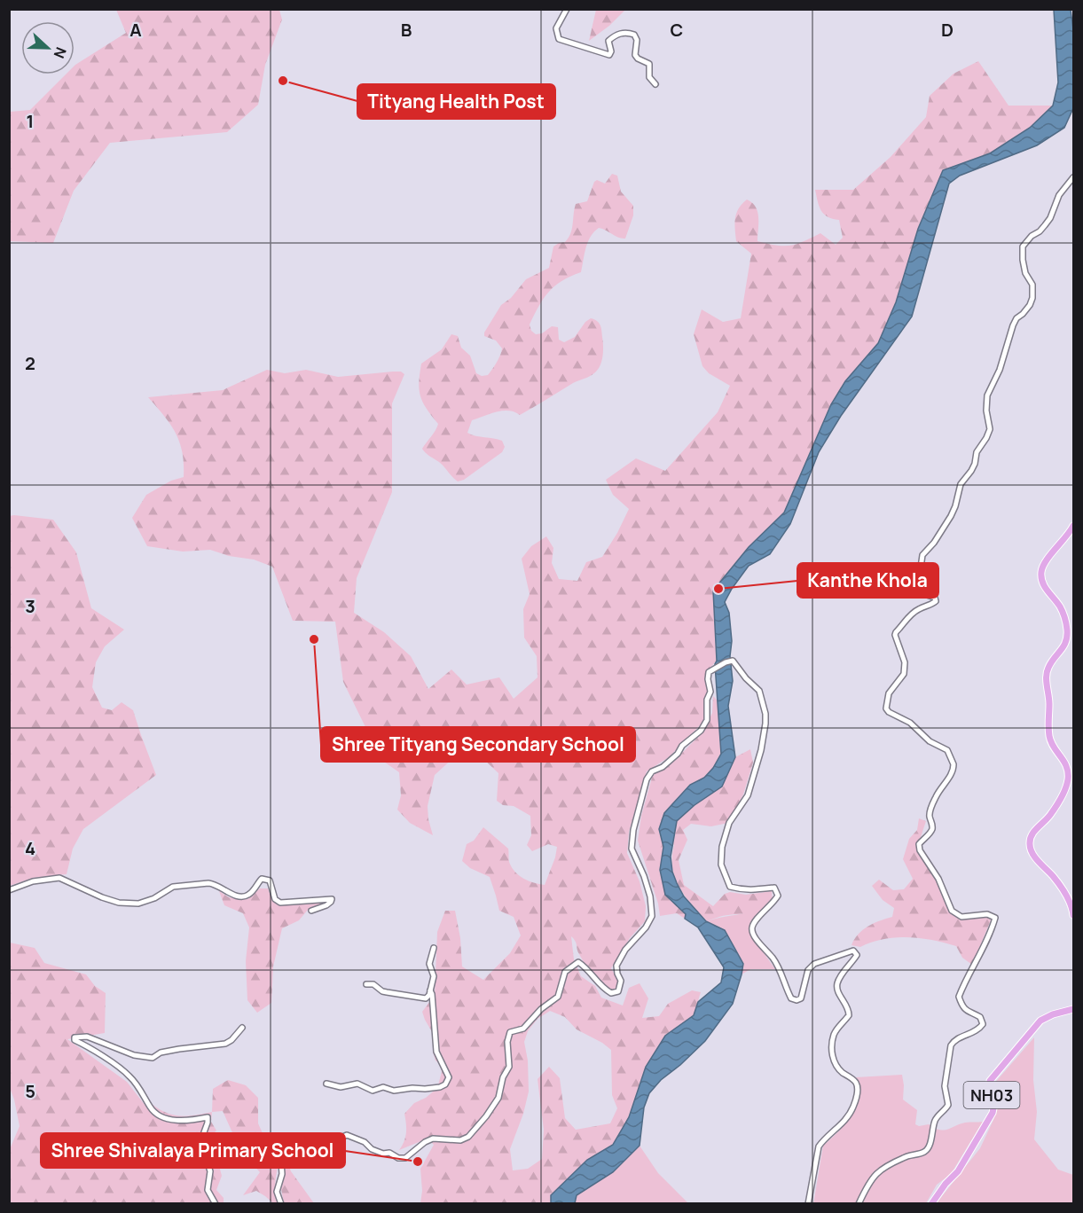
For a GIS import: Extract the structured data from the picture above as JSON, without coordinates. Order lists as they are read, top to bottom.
{
  "streets": {
    "main road": ["NH03"]
  },
  "places": [
    "Tityang Health Post",
    "Kanthe Khola",
    "Shree Tityang Secondary School",
    "Shree Shivalaya Primary School"
  ],
  "north": "right",
  "grid": {
    "columns": [
      "A",
      "B",
      "C",
      "D"
    ],
    "rows": [
      "1",
      "2",
      "3",
      "4",
      "5"
    ]
  }
}
